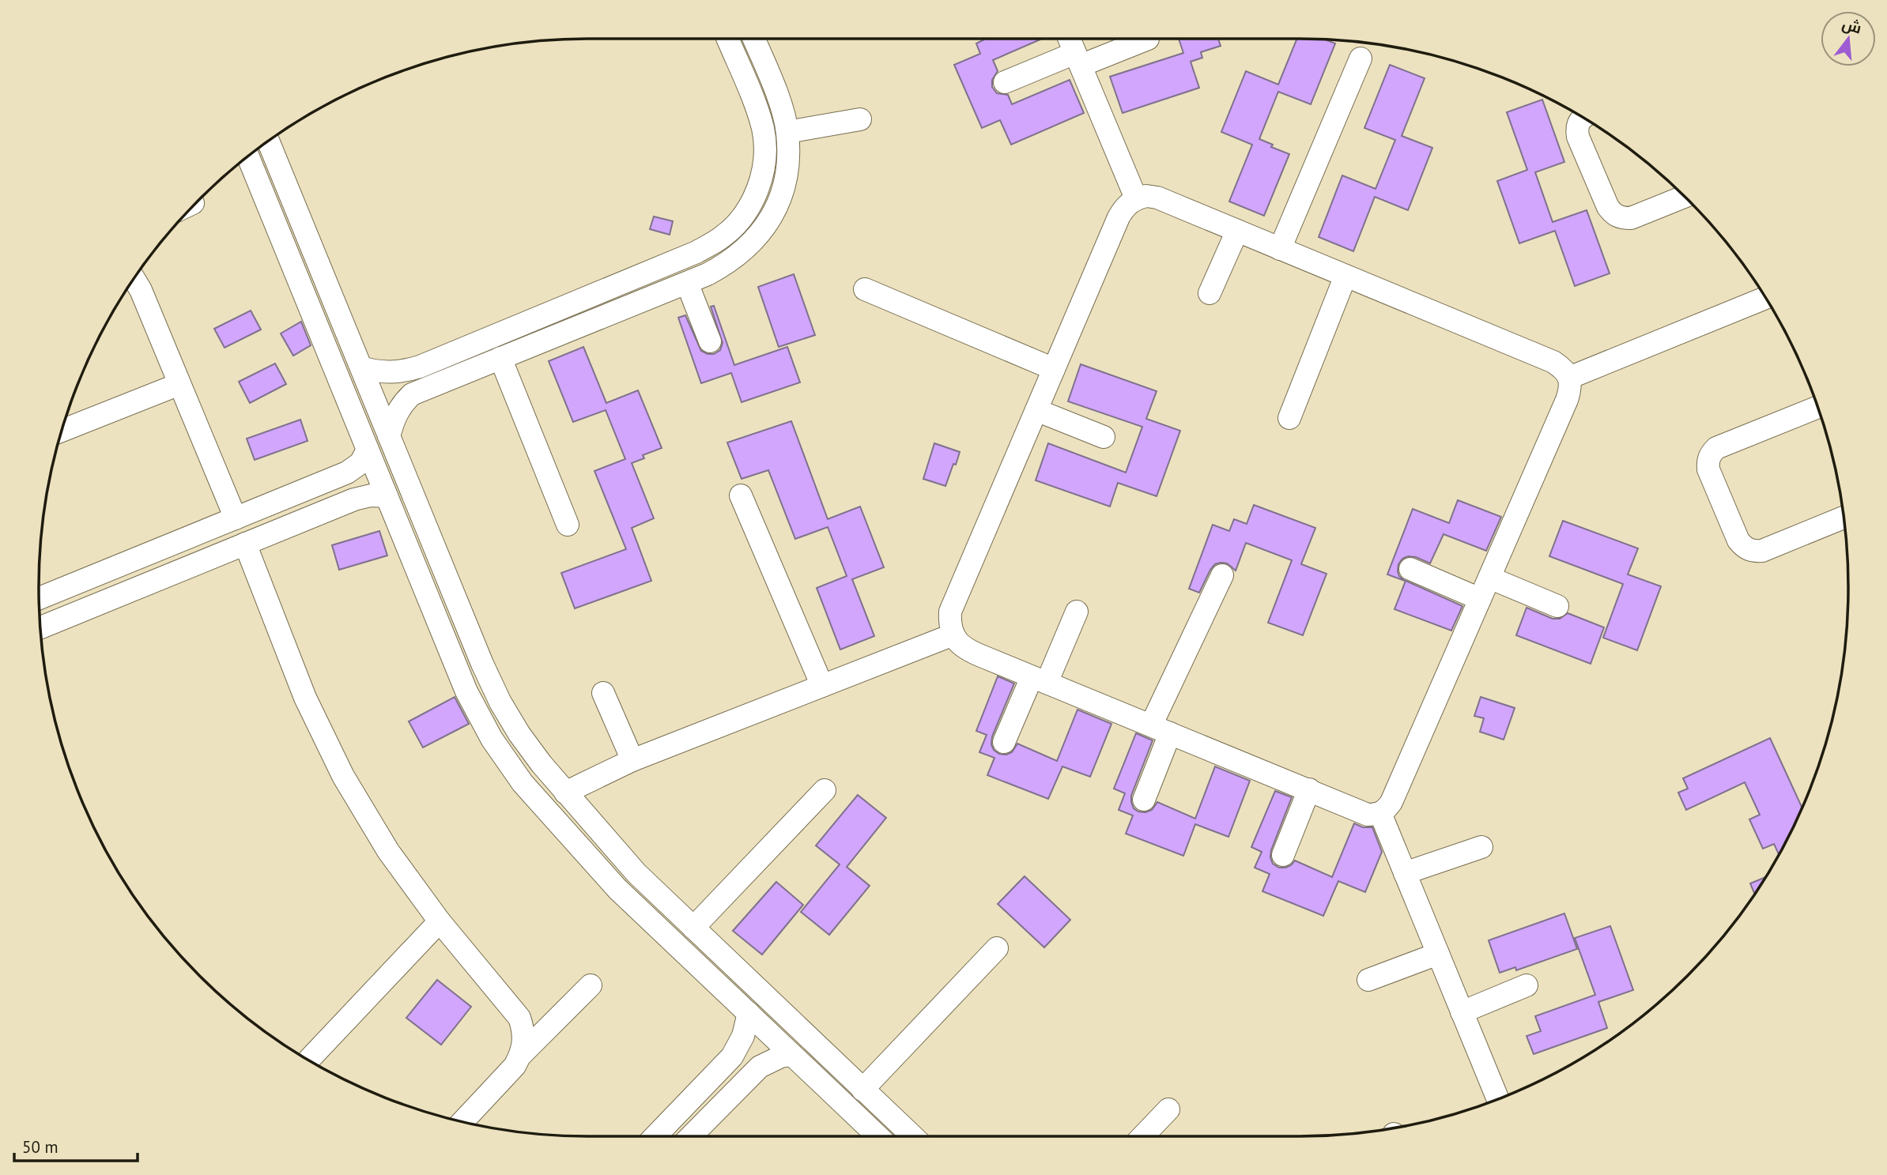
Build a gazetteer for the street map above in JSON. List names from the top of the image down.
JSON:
{
  "scale_bar": "50 m",
  "north": "top"
}
